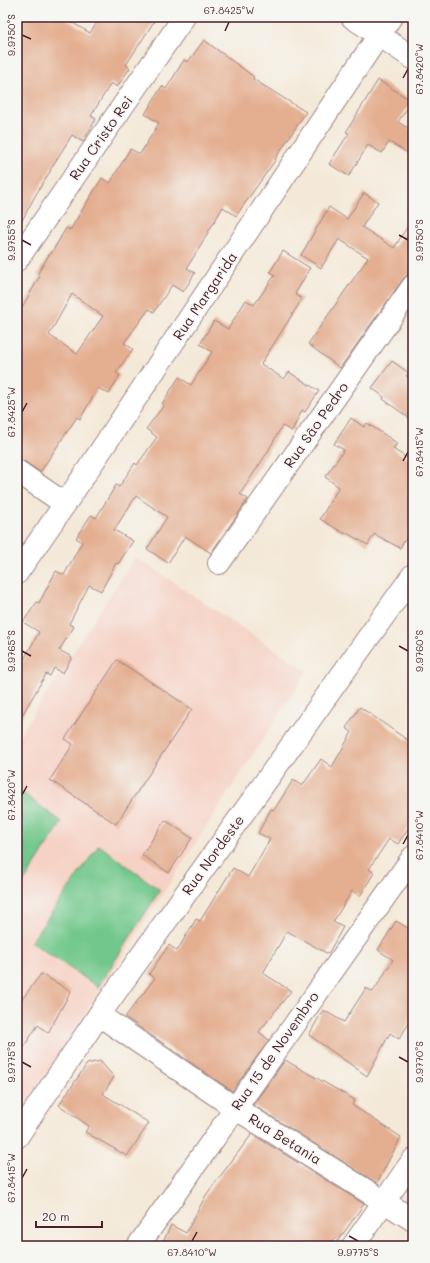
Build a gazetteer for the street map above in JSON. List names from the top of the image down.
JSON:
{
  "streets": {
    "street": [
      "Rua Cristo Rei",
      "Rua Margarida",
      "Rua São Pedro",
      "Rua Nordeste",
      "Rua 15 de Novembro",
      "Rua Betania"
    ]
  },
  "crossings": [
    ["Rua Nordeste", "Rua Betania"],
    ["Rua 15 de Novembro", "Rua Betania"]
  ],
  "scale_bar": "20 m",
  "coordinates": [
    "67.8425°W",
    "9.9750°S",
    "67.8420°W",
    "9.9755°S",
    "67.8415°W",
    "9.9760°S",
    "9.9765°S",
    "67.8410°W",
    "9.9770°S",
    "9.9775°S"
  ]
}
